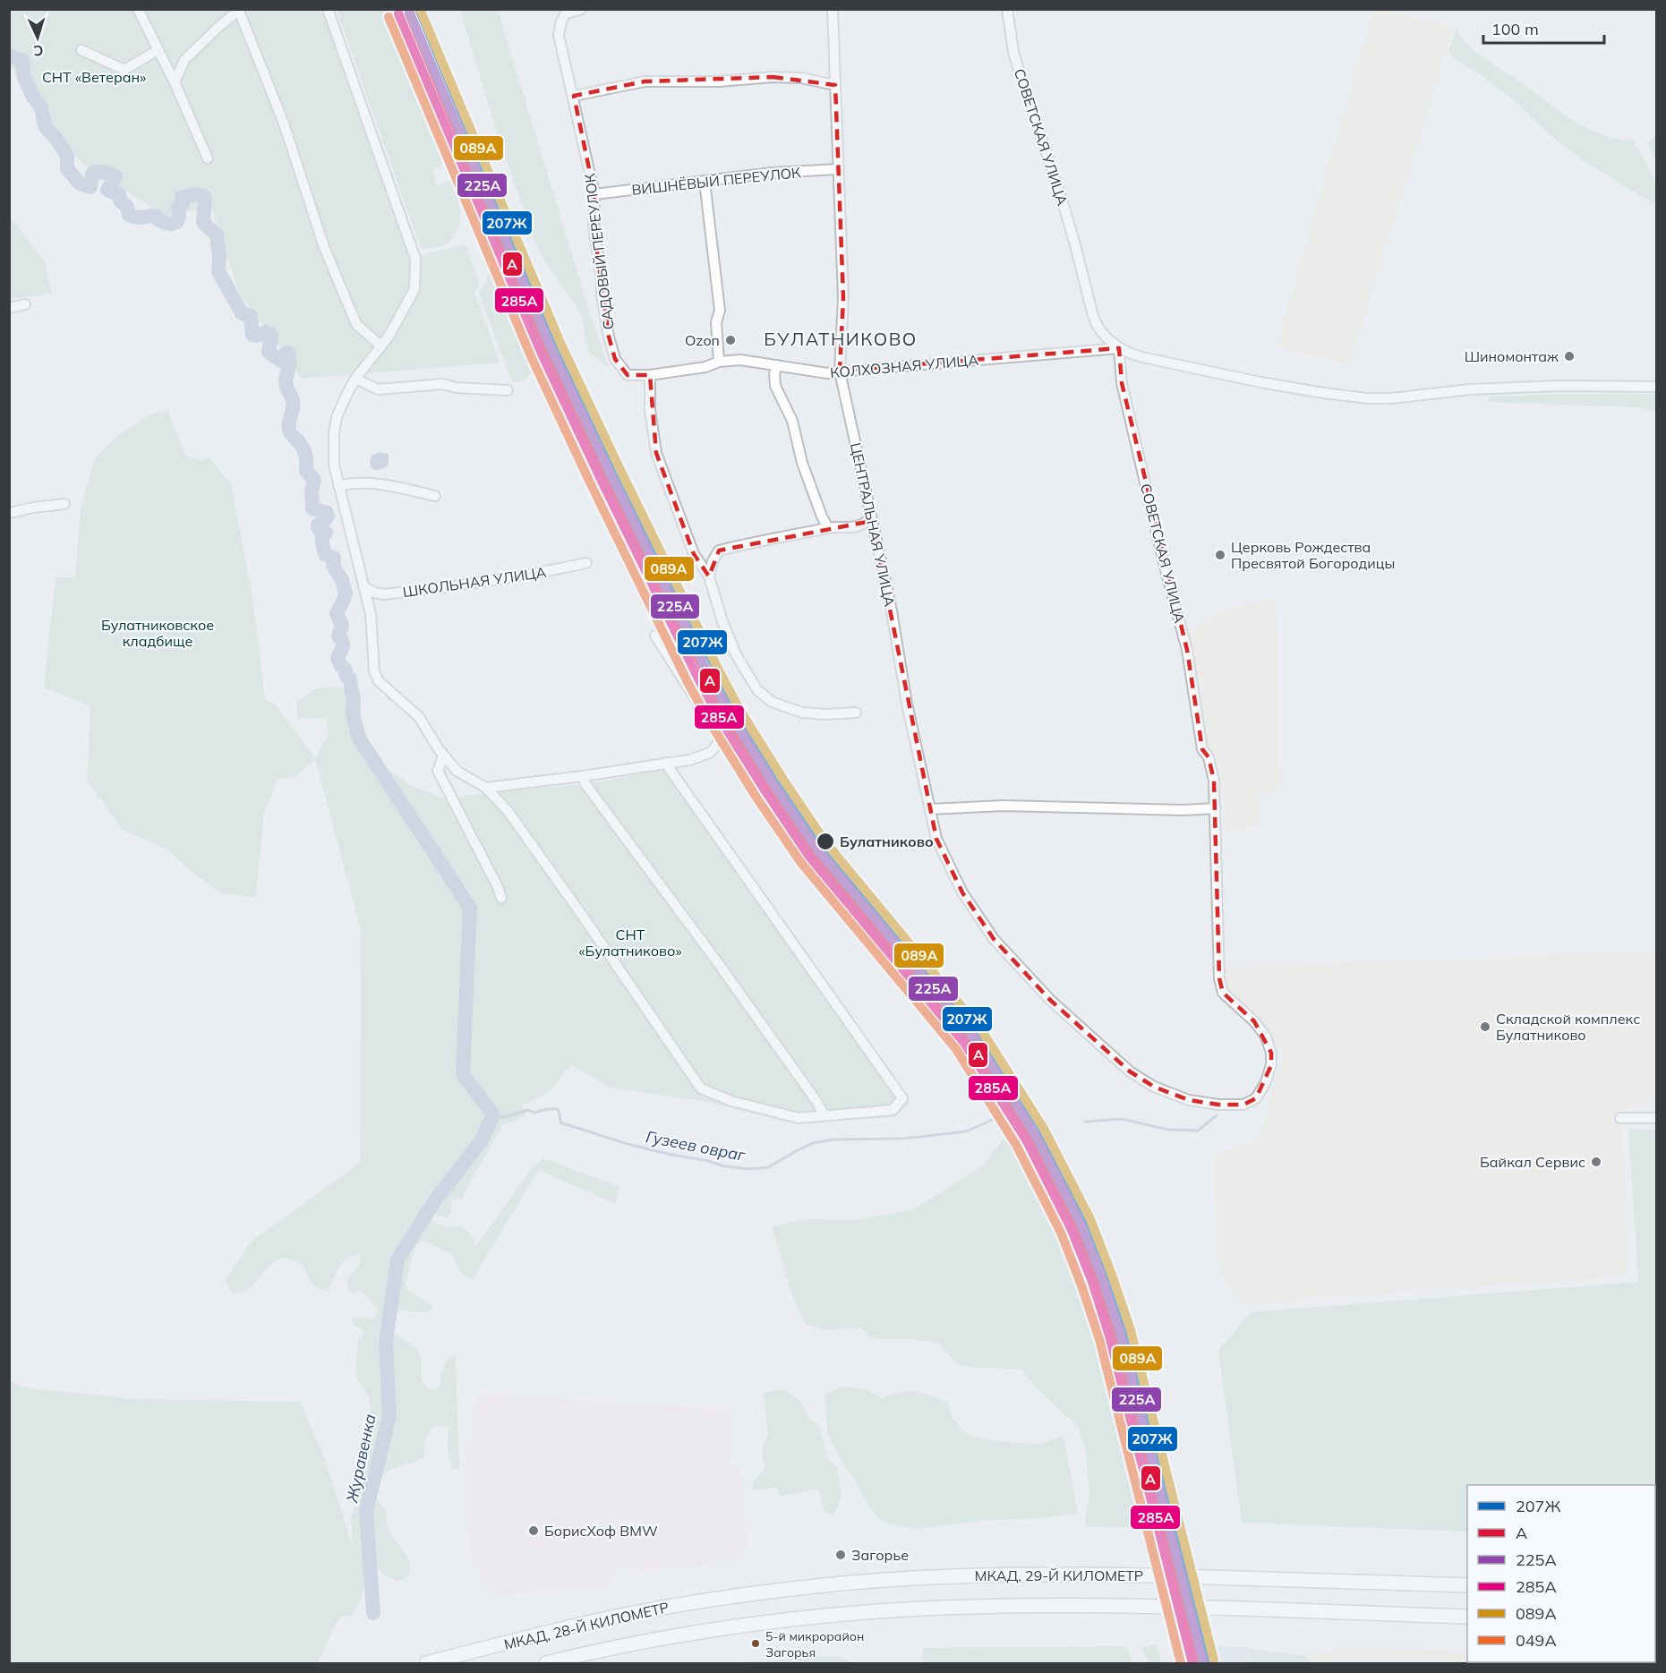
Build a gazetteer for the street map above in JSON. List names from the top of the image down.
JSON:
{
  "streets": {
    "highway": ["МКАД, 29-Й КИЛОМЕТР", "МКАД, 28-Й КИЛОМЕТР"],
    "street": [
      "СОВЕТСКАЯ УЛИЦА",
      "ВИШНЁВЫЙ ПЕРЕУЛОК",
      "САДОВЫЙ ПЕРЕУЛОК",
      "КОЛХОЗНАЯ УЛИЦА",
      "ЦЕНТРАЛЬНАЯ УЛИЦА",
      "ШКОЛЬНАЯ УЛИЦА"
    ]
  },
  "crossings": [
    ["СОВЕТСКАЯ УЛИЦА", "КОЛХОЗНАЯ УЛИЦА"],
    ["СОВЕТСКАЯ УЛИЦА", "ЦЕНТРАЛЬНАЯ УЛИЦА"],
    ["ВИШНЁВЫЙ ПЕРЕУЛОК", "САДОВЫЙ ПЕРЕУЛОК"],
    ["ВИШНЁВЫЙ ПЕРЕУЛОК", "ЦЕНТРАЛЬНАЯ УЛИЦА"],
    ["САДОВЫЙ ПЕРЕУЛОК", "КОЛХОЗНАЯ УЛИЦА"],
    ["КОЛХОЗНАЯ УЛИЦА", "ЦЕНТРАЛЬНАЯ УЛИЦА"],
    ["МКАД, 29-Й КИЛОМЕТР", "МКАД, 28-Й КИЛОМЕТР"]
  ],
  "districts": ["БУЛАТНИКОВО"],
  "water": ["Гузеев овраг", "Журавенка"],
  "parks": ["СНТ «Ветеран»", "Булатниковское кладбище", "СНТ «Булатниково»"],
  "places": [
    "Ozon",
    "Шиномонтаж",
    "Церковь Рождества Пресвятой Богородицы",
    "Булатниково",
    "Складской комплекс Булатниково",
    "Байкал Сервис",
    "БорисХоф BMW",
    "Загорье",
    "5-й микрорайон Загорья"
  ],
  "lines": [
    "transit line 207Ж",
    "transit line 225А",
    "transit line 089А",
    "transit line A",
    "transit line 285А",
    "transit line 049А"
  ],
  "legend": [
    "207Ж",
    "A",
    "225А",
    "285А",
    "089А",
    "049А"
  ],
  "scale_bar": "100 m",
  "north": "bottom"
}
